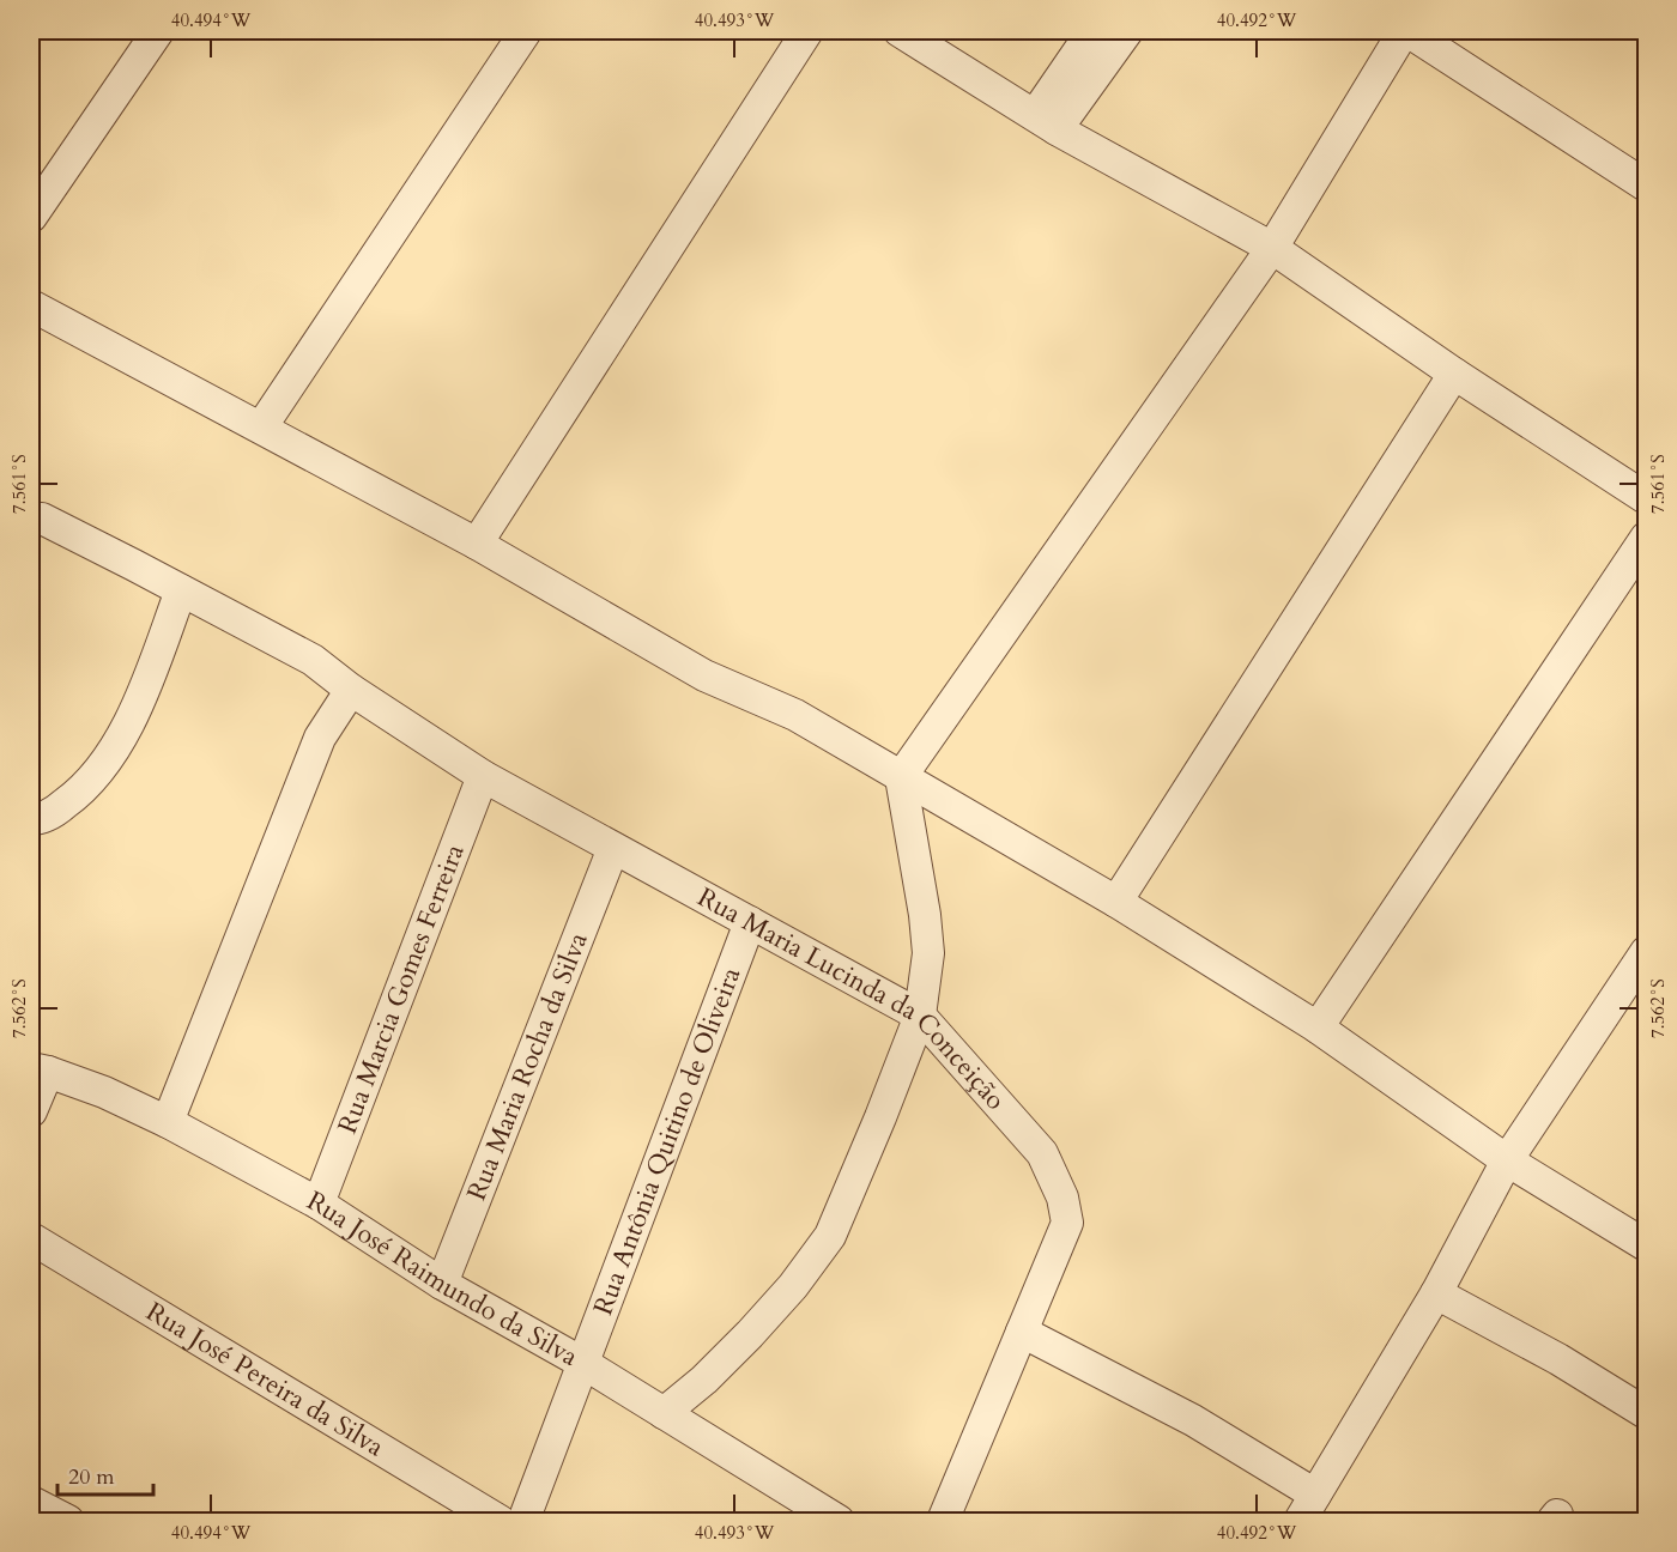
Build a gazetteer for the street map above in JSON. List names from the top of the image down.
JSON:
{
  "streets": {
    "street": [
      "Rua Marcia Gomes Ferreira",
      "Rua Maria Lucinda da Conceição",
      "Rua Maria Rocha da Silva",
      "Rua Antônia Quitino de Oliveira",
      "Rua José Raimundo da Silva",
      "Rua José Pereira da Silva"
    ]
  },
  "crossings": [
    ["Rua Marcia Gomes Ferreira", "Rua Maria Lucinda da Conceição"],
    ["Rua Marcia Gomes Ferreira", "Rua José Raimundo da Silva"],
    ["Rua Maria Lucinda da Conceição", "Rua Maria Rocha da Silva"],
    ["Rua Maria Lucinda da Conceição", "Rua Antônia Quitino de Oliveira"],
    ["Rua Maria Rocha da Silva", "Rua José Raimundo da Silva"],
    ["Rua Antônia Quitino de Oliveira", "Rua José Raimundo da Silva"]
  ],
  "scale_bar": "20 m",
  "coordinates": [
    "40.494°W",
    "40.493°W",
    "40.492°W",
    "7.561°S",
    "7.562°S"
  ]
}
